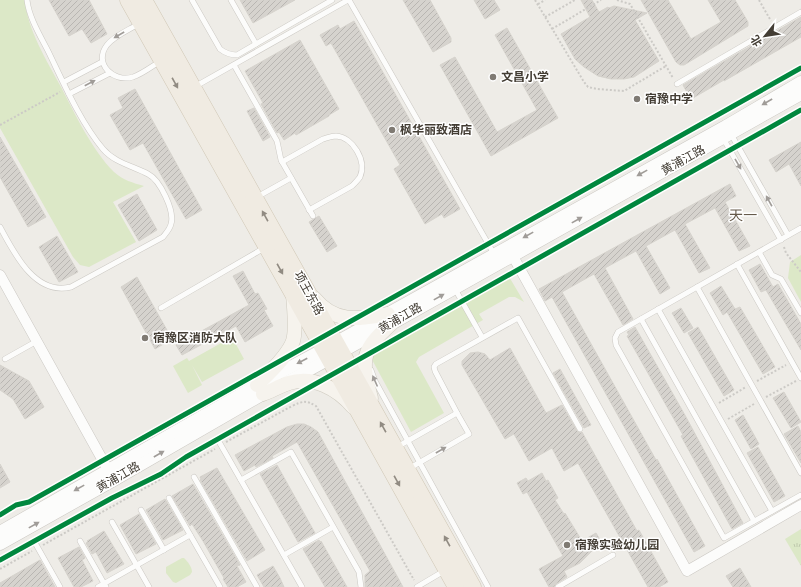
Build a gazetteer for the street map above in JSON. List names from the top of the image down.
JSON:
{
  "streets": {
    "main road": ["项王东路"],
    "street": ["黄浦江路"]
  },
  "crossings": [
    ["黄浦江路", "项王东路"]
  ],
  "districts": ["天一"],
  "places": [
    "文昌小学",
    "宿豫中学",
    "枫华丽致酒店",
    "宿豫区消防大队",
    "宿豫实验幼儿园"
  ],
  "north": "bottom left"
}
